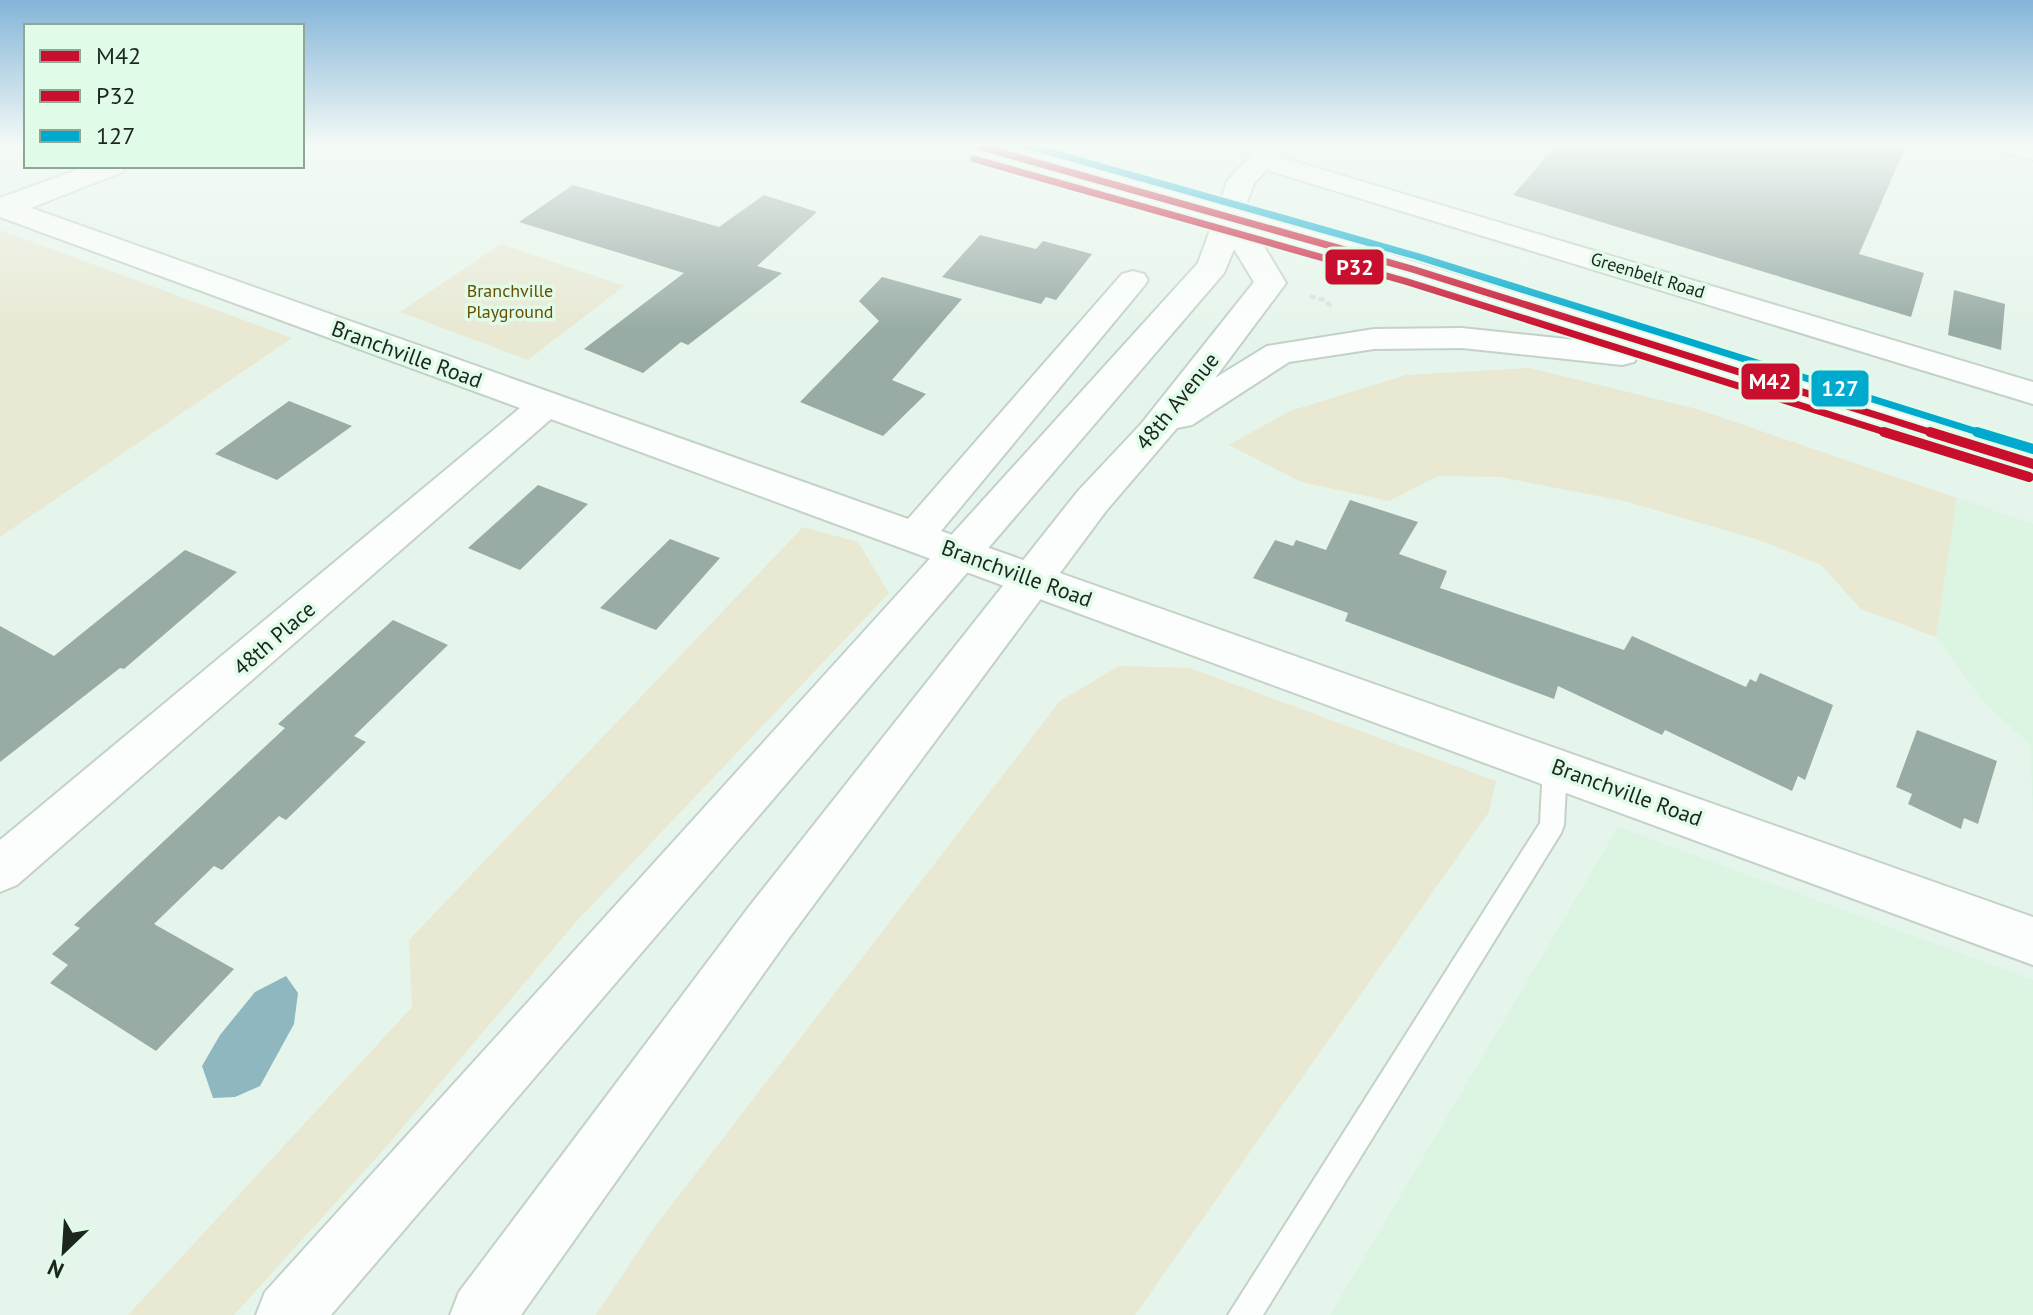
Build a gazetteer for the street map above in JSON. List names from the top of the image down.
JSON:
{
  "streets": {
    "main road": ["48th Avenue"],
    "street": ["Greenbelt Road", "Branchville Road", "48th Place"]
  },
  "crossings": [
    ["Branchville Road", "48th Avenue"],
    ["Branchville Road", "48th Place"]
  ],
  "parks": ["Branchville Playground"],
  "lines": ["transit line M42", "transit line P32", "transit line 127"],
  "legend": ["M42", "P32", "127"],
  "north": "bottom left"
}
